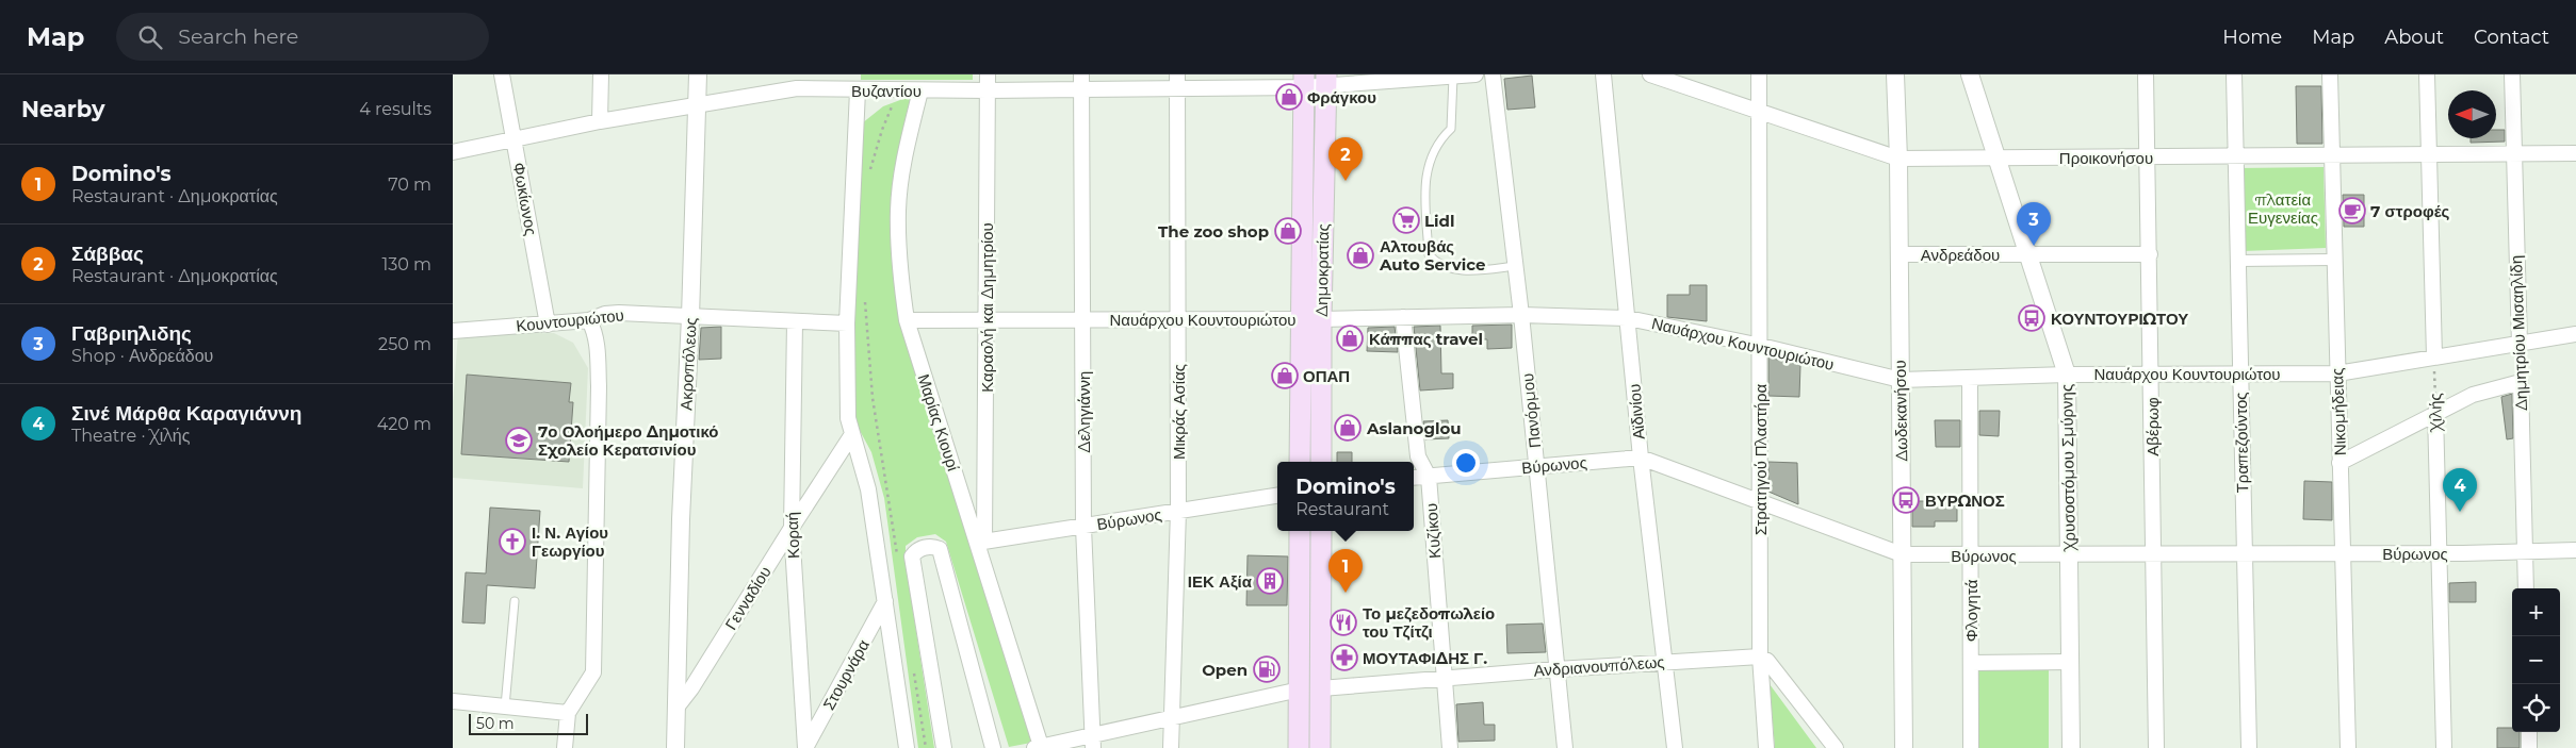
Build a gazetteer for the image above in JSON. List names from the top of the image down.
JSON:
{
  "streets": {
    "main road": ["Δημοκρατίας"],
    "street": [
      "Βυζαντίου",
      "Προικονήσου",
      "Φωκίωνος",
      "Ανδρεάδου",
      "Καραολή και Δημητρίου",
      "Ναυάρχου Κουντουριώτου",
      "Κουντουριώτου",
      "Δημητρίου Μισαηλίδη",
      "Ακροπόλεως",
      "Πανόρμου",
      "Δωδεκανήσου",
      "Δεληγιάννη",
      "Μικράς Ασίας",
      "Αϊδινίου",
      "Νικομήδειας",
      "Χιλής",
      "Μαρίας Κιουρί",
      "Αβέρωφ",
      "Τραπεζούντος",
      "Στρατηγού Πλαστήρα",
      "Βύρωνος",
      "Χρυσοστόμου Σμύρνης",
      "Κυζίκου",
      "Κοραή",
      "Γενναδίου",
      "Φλογητά",
      "Ανδριανουπόλεως",
      "Στουρνάρα"
    ]
  },
  "crossings": [
    ["Βυζαντίου", "Φωκίωνος"],
    ["Βυζαντίου", "Δημοκρατίας"],
    ["Βυζαντίου", "Καραολή και Δημητρίου"],
    ["Βυζαντίου", "Ακροπόλεως"],
    ["Βυζαντίου", "Δεληγιάννη"],
    ["Βυζαντίου", "Μικράς Ασίας"],
    ["Βυζαντίου", "Μαρίας Κιουρί"],
    ["Προικονήσου", "Δημητρίου Μισαηλίδη"],
    ["Προικονήσου", "Δωδεκανήσου"],
    ["Προικονήσου", "Νικομήδειας"],
    ["Προικονήσου", "Αβέρωφ"],
    ["Προικονήσου", "Τραπεζούντος"],
    ["Προικονήσου", "Στρατηγού Πλαστήρα"],
    ["Προικονήσου", "Χρυσοστόμου Σμύρνης"],
    ["Φωκίωνος", "Κουντουριώτου"],
    ["Ανδρεάδου", "Δωδεκανήσου"],
    ["Ανδρεάδου", "Αβέρωφ"],
    ["Ανδρεάδου", "Χρυσοστόμου Σμύρνης"],
    ["Δημοκρατίας", "Ναυάρχου Κουντουριώτου"],
    ["Καραολή και Δημητρίου", "Ναυάρχου Κουντουριώτου"],
    ["Καραολή και Δημητρίου", "Μαρίας Κιουρί"],
    ["Καραολή και Δημητρίου", "Βύρωνος"],
    ["Ναυάρχου Κουντουριώτου", "Δημητρίου Μισαηλίδη"],
    ["Ναυάρχου Κουντουριώτου", "Πανόρμου"],
    ["Ναυάρχου Κουντουριώτου", "Δωδεκανήσου"],
    ["Ναυάρχου Κουντουριώτου", "Δεληγιάννη"],
    ["Ναυάρχου Κουντουριώτου", "Μικράς Ασίας"],
    ["Ναυάρχου Κουντουριώτου", "Αϊδινίου"],
    ["Ναυάρχου Κουντουριώτου", "Νικομήδειας"],
    ["Ναυάρχου Κουντουριώτου", "Χιλής"],
    ["Ναυάρχου Κουντουριώτου", "Μαρίας Κιουρί"],
    ["Ναυάρχου Κουντουριώτου", "Αβέρωφ"],
    ["Ναυάρχου Κουντουριώτου", "Τραπεζούντος"],
    ["Ναυάρχου Κουντουριώτου", "Στρατηγού Πλαστήρα"],
    ["Ναυάρχου Κουντουριώτου", "Χρυσοστόμου Σμύρνης"],
    ["Ναυάρχου Κουντουριώτου", "Κυζίκου"],
    ["Ναυάρχου Κουντουριώτου", "Φλογητά"],
    ["Κουντουριώτου", "Ακροπόλεως"],
    ["Κουντουριώτου", "Κοραή"],
    ["Δημητρίου Μισαηλίδη", "Χιλής"],
    ["Δημητρίου Μισαηλίδη", "Βύρωνος"],
    ["Ακροπόλεως", "Γενναδίου"],
    ["Πανόρμου", "Βύρωνος"],
    ["Πανόρμου", "Ανδριανουπόλεως"],
    ["Δωδεκανήσου", "Βύρωνος"],
    ["Δεληγιάννη", "Βύρωνος"],
    ["Μικράς Ασίας", "Βύρωνος"],
    ["Αϊδινίου", "Βύρωνος"],
    ["Αϊδινίου", "Ανδριανουπόλεως"],
    ["Νικομήδειας", "Βύρωνος"],
    ["Χιλής", "Βύρωνος"],
    ["Μαρίας Κιουρί", "Βύρωνος"],
    ["Αβέρωφ", "Βύρωνος"],
    ["Τραπεζούντος", "Βύρωνος"],
    ["Στρατηγού Πλαστήρα", "Βύρωνος"],
    ["Στρατηγού Πλαστήρα", "Ανδριανουπόλεως"],
    ["Βύρωνος", "Χρυσοστόμου Σμύρνης"],
    ["Βύρωνος", "Κυζίκου"],
    ["Βύρωνος", "Φλογητά"],
    ["Κυζίκου", "Ανδριανουπόλεως"],
    ["Κοραή", "Γενναδίου"],
    ["Κοραή", "Στουρνάρα"]
  ],
  "parks": ["πλατεία Ευγενείας"],
  "places": {
    "shop": [
      "Φράγκου",
      "The zoo shop",
      "Αλτουβάς Auto Service",
      "Κάππας travel",
      "ΟΠΑΠ",
      "Aslanoglou"
    ],
    "cafe": ["7 στροφές"],
    "supermarket": ["Lidl"],
    "bus stop": ["ΚΟΥΝΤΟΥΡΙΩΤΟΥ", "ΒΥΡΩΝΟΣ"],
    "school or university": ["7ο Ολοήμερο Δημοτικό Σχολείο Κερατσινίου"],
    "church": ["Ι. Ν. Αγίου Γεωργίου"],
    "building": ["ΙΕΚ Αξία"],
    "restaurant": ["Το μεζεδοπωλείο του Τζίτζι"],
    "pharmacy": ["ΜΟΥΤΑΦΙΔΗΣ Γ."],
    "fuel station": ["Open"]
  },
  "scale_bar": "50 m",
  "north": "left",
  "page": {
    "header": "Map",
    "search": "Search here",
    "nav": [
      "Home",
      "Map",
      "About",
      "Contact"
    ],
    "heading": ["Nearby", "4 results"],
    "pins": [
      "2",
      "3",
      "4",
      "1"
    ],
    "list": [
      {
        "mark": "1",
        "name": "Domino's",
        "note": "Restaurant · Δημοκρατίας",
        "value": "70 m"
      },
      {
        "mark": "2",
        "name": "Σάββας",
        "note": "Restaurant · Δημοκρατίας",
        "value": "130 m"
      },
      {
        "mark": "3",
        "name": "Γαβριηλιδης",
        "note": "Shop · Ανδρεάδου",
        "value": "250 m"
      },
      {
        "mark": "4",
        "name": "Σινέ Μάρθα Καραγιάννη",
        "note": "Theatre · Χιλής",
        "value": "420 m"
      }
    ],
    "popup": ["Domino's", "Restaurant"],
    "map_buttons": ["+", "−"],
    "scale": "50 m"
  }
}
